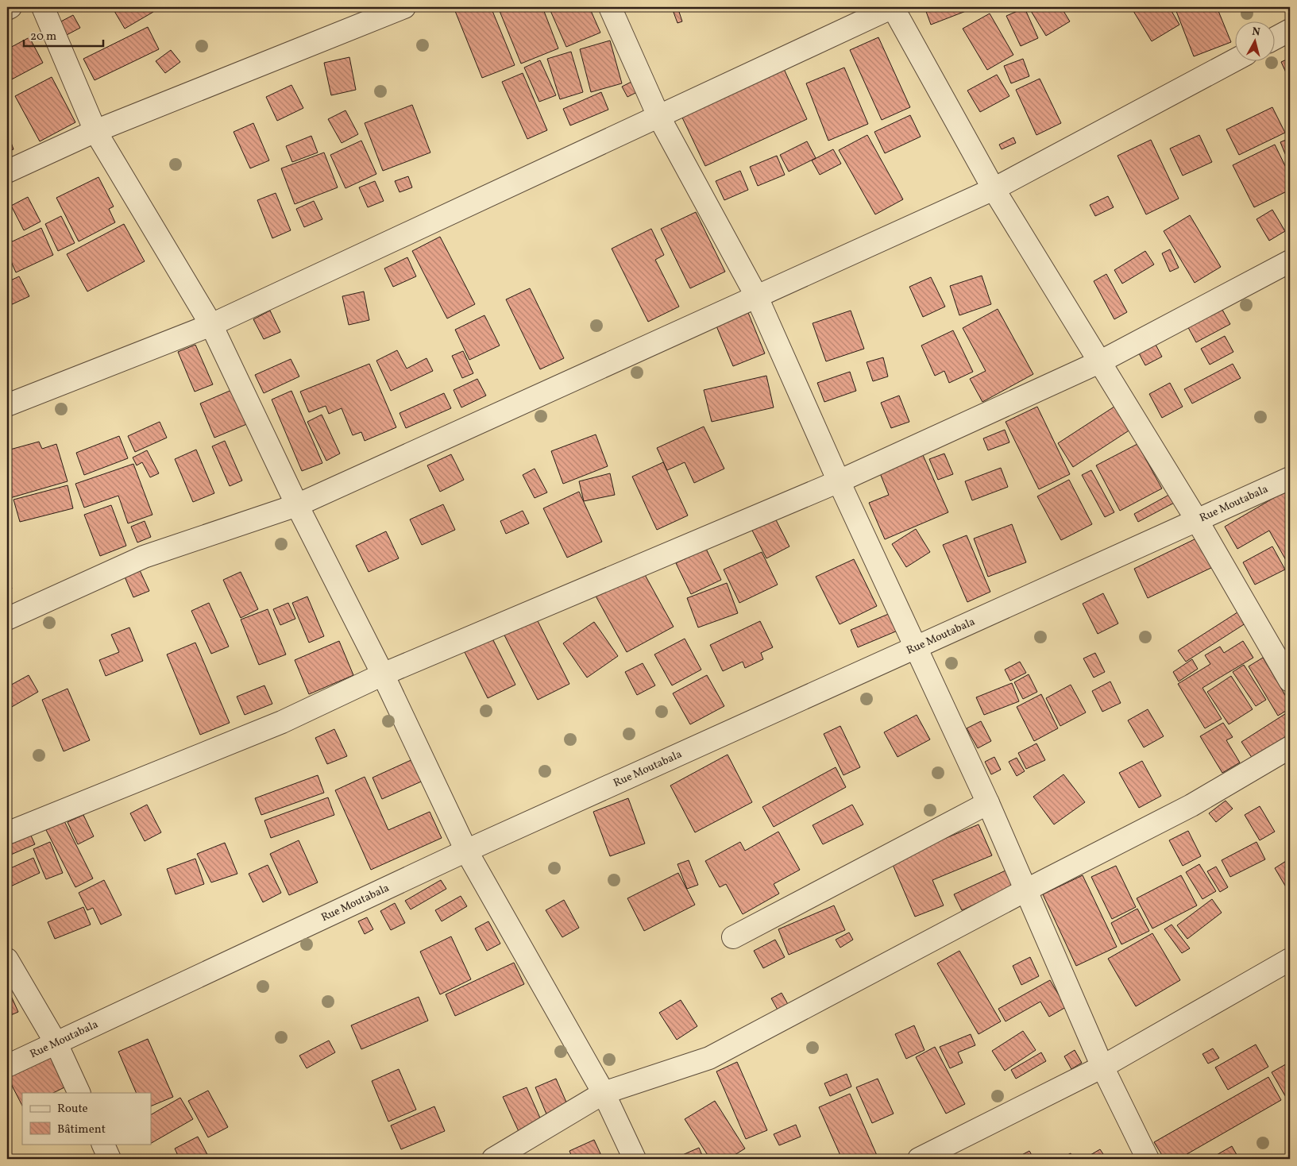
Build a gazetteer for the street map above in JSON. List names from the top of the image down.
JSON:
{
  "streets": {
    "street": ["Rue Moutabala"]
  },
  "legend": ["Route", "Bâtiment"],
  "scale_bar": "20 m",
  "north": "top"
}
